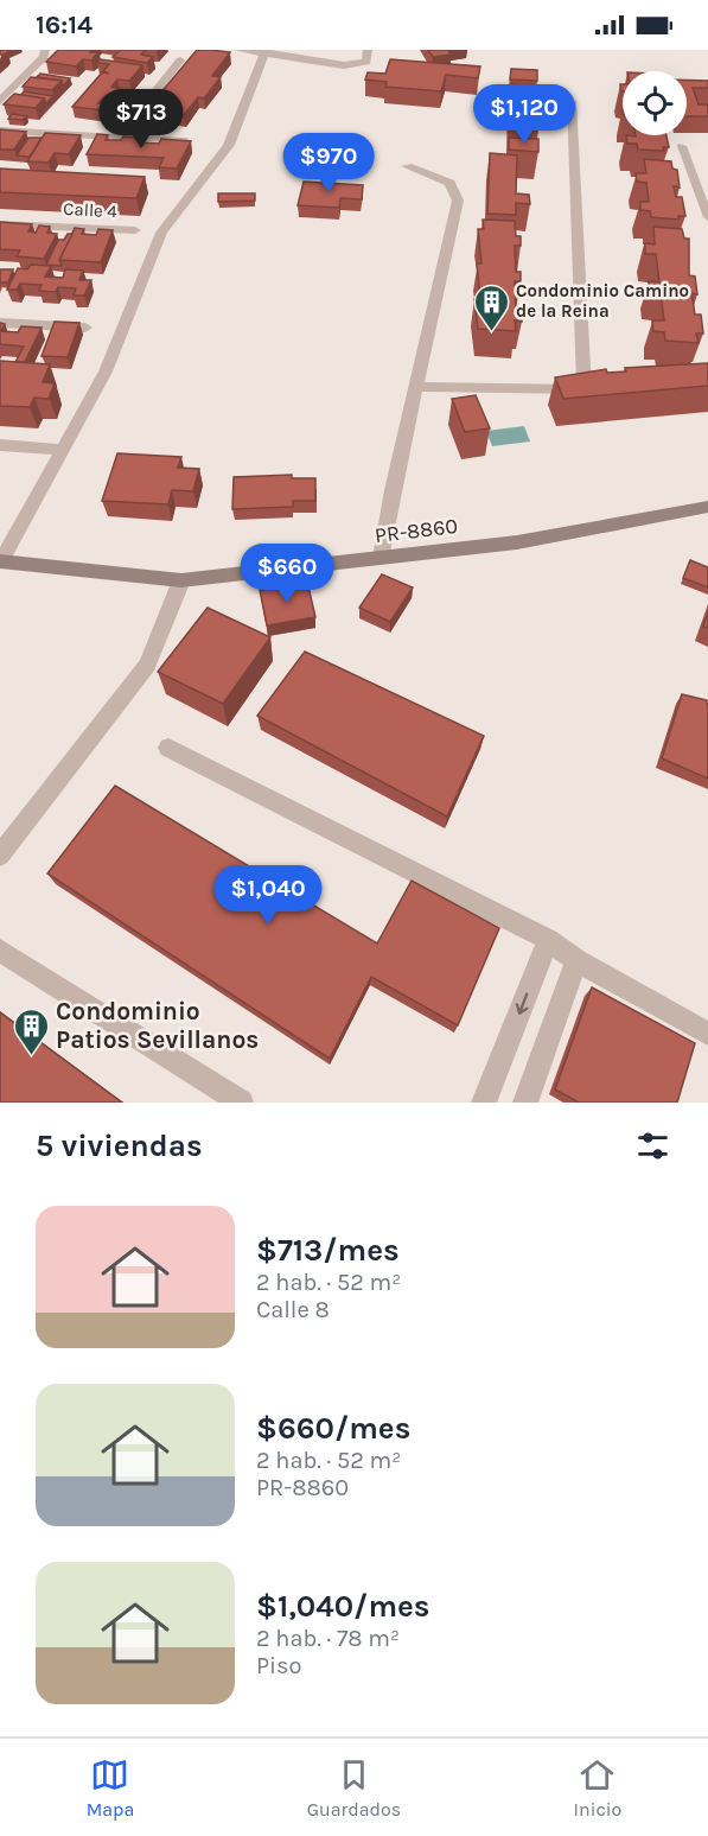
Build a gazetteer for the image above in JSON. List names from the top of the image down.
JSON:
{
  "streets": {
    "street": ["Calle 4", "PR-8860"]
  },
  "places": {
    "building": ["Condominio Camino de la Reina", "Condominio Patios Sevillanos"]
  },
  "page": {
    "status": "16:14",
    "price": [
      "$1,120",
      "$713",
      "$970",
      "$660",
      "$1,040"
    ],
    "heading": "5 viviendas",
    "list": [
      {
        "name": "$713/mes",
        "note": "2 hab. · 52 m² · Calle 8"
      },
      {
        "name": "$660/mes",
        "note": "2 hab. · 52 m² · PR-8860"
      },
      {
        "name": "$1,040/mes",
        "note": "2 hab. · 78 m² · Piso"
      }
    ],
    "tabs": ["Mapa", "Guardados", "Inicio"]
  }
}
